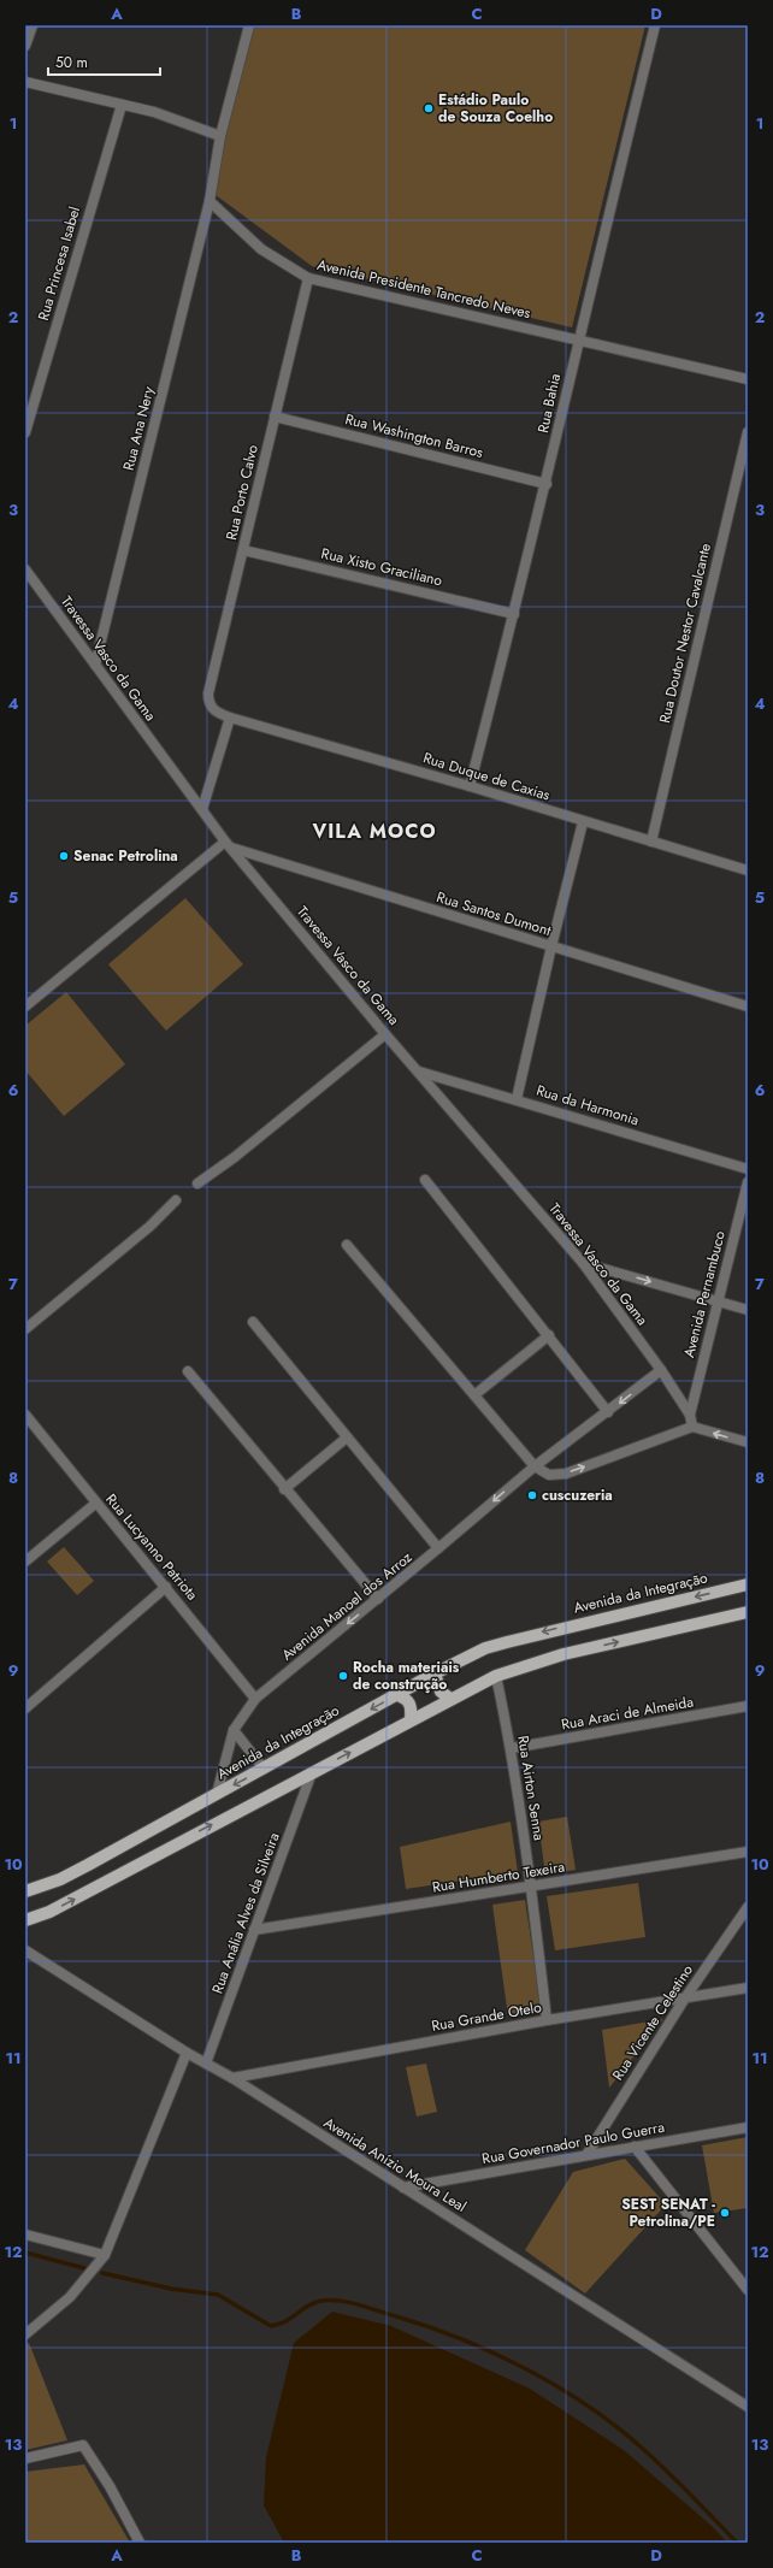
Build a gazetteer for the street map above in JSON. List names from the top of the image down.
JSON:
{
  "streets": {
    "main road": ["Avenida da Integração"],
    "street": [
      "Rua Princesa Isabel",
      "Avenida Presidente Tancredo Neves",
      "Rua Bahia",
      "Rua Ana Nery",
      "Rua Washington Barros",
      "Rua Porto Calvo",
      "Rua Xisto Graciliano",
      "Rua Doutor Nestor Cavalcante",
      "Travessa Vasco da Gama",
      "Rua Duque de Caxias",
      "Rua Santos Dumont",
      "Rua da Harmonia",
      "Avenida Pernambuco",
      "Rua Lucyanno Patriota",
      "Avenida Manoel dos Arroz",
      "Rua Araci de Almeida",
      "Rua Airton Senna",
      "Rua Humberto Texeira",
      "Rua Anália Alves da Silveira",
      "Rua Grande Otelo",
      "Rua Vicente Celestino",
      "Rua Governador Paulo Guerra",
      "Avenida Anízio Moura Leal"
    ]
  },
  "crossings": [
    ["Avenida Presidente Tancredo Neves", "Rua Bahia"],
    ["Avenida Presidente Tancredo Neves", "Rua Ana Nery"],
    ["Avenida Presidente Tancredo Neves", "Rua Porto Calvo"],
    ["Rua Bahia", "Rua Washington Barros"],
    ["Rua Bahia", "Rua Xisto Graciliano"],
    ["Rua Bahia", "Rua Duque de Caxias"],
    ["Rua Ana Nery", "Travessa Vasco da Gama"],
    ["Rua Washington Barros", "Rua Porto Calvo"],
    ["Rua Porto Calvo", "Rua Xisto Graciliano"],
    ["Rua Porto Calvo", "Rua Duque de Caxias"],
    ["Rua Doutor Nestor Cavalcante", "Rua Duque de Caxias"],
    ["Travessa Vasco da Gama", "Rua Santos Dumont"],
    ["Travessa Vasco da Gama", "Rua da Harmonia"],
    ["Travessa Vasco da Gama", "Avenida Pernambuco"],
    ["Travessa Vasco da Gama", "Avenida Manoel dos Arroz"],
    ["Rua Lucyanno Patriota", "Avenida Manoel dos Arroz"],
    ["Avenida da Integração", "Avenida Manoel dos Arroz"],
    ["Rua Araci de Almeida", "Rua Airton Senna"],
    ["Rua Airton Senna", "Rua Humberto Texeira"],
    ["Rua Airton Senna", "Rua Grande Otelo"],
    ["Rua Humberto Texeira", "Rua Anália Alves da Silveira"],
    ["Rua Anália Alves da Silveira", "Avenida Anízio Moura Leal"],
    ["Rua Grande Otelo", "Rua Vicente Celestino"],
    ["Rua Grande Otelo", "Avenida Anízio Moura Leal"],
    ["Rua Vicente Celestino", "Rua Governador Paulo Guerra"],
    ["Rua Governador Paulo Guerra", "Avenida Anízio Moura Leal"]
  ],
  "one_way": ["Avenida Manoel dos Arroz"],
  "districts": ["VILA MOCO"],
  "places": [
    "Estádio Paulo de Souza Coelho",
    "Senac Petrolina",
    "cuscuzeria",
    "Rocha materiais de construção",
    "SEST SENAT - Petrolina/PE"
  ],
  "scale_bar": "50 m",
  "grid": {
    "columns": [
      "A",
      "B",
      "C",
      "D"
    ],
    "rows": [
      "1",
      "2",
      "3",
      "4",
      "5",
      "6",
      "7",
      "8",
      "9",
      "10",
      "11",
      "12",
      "13"
    ]
  }
}
